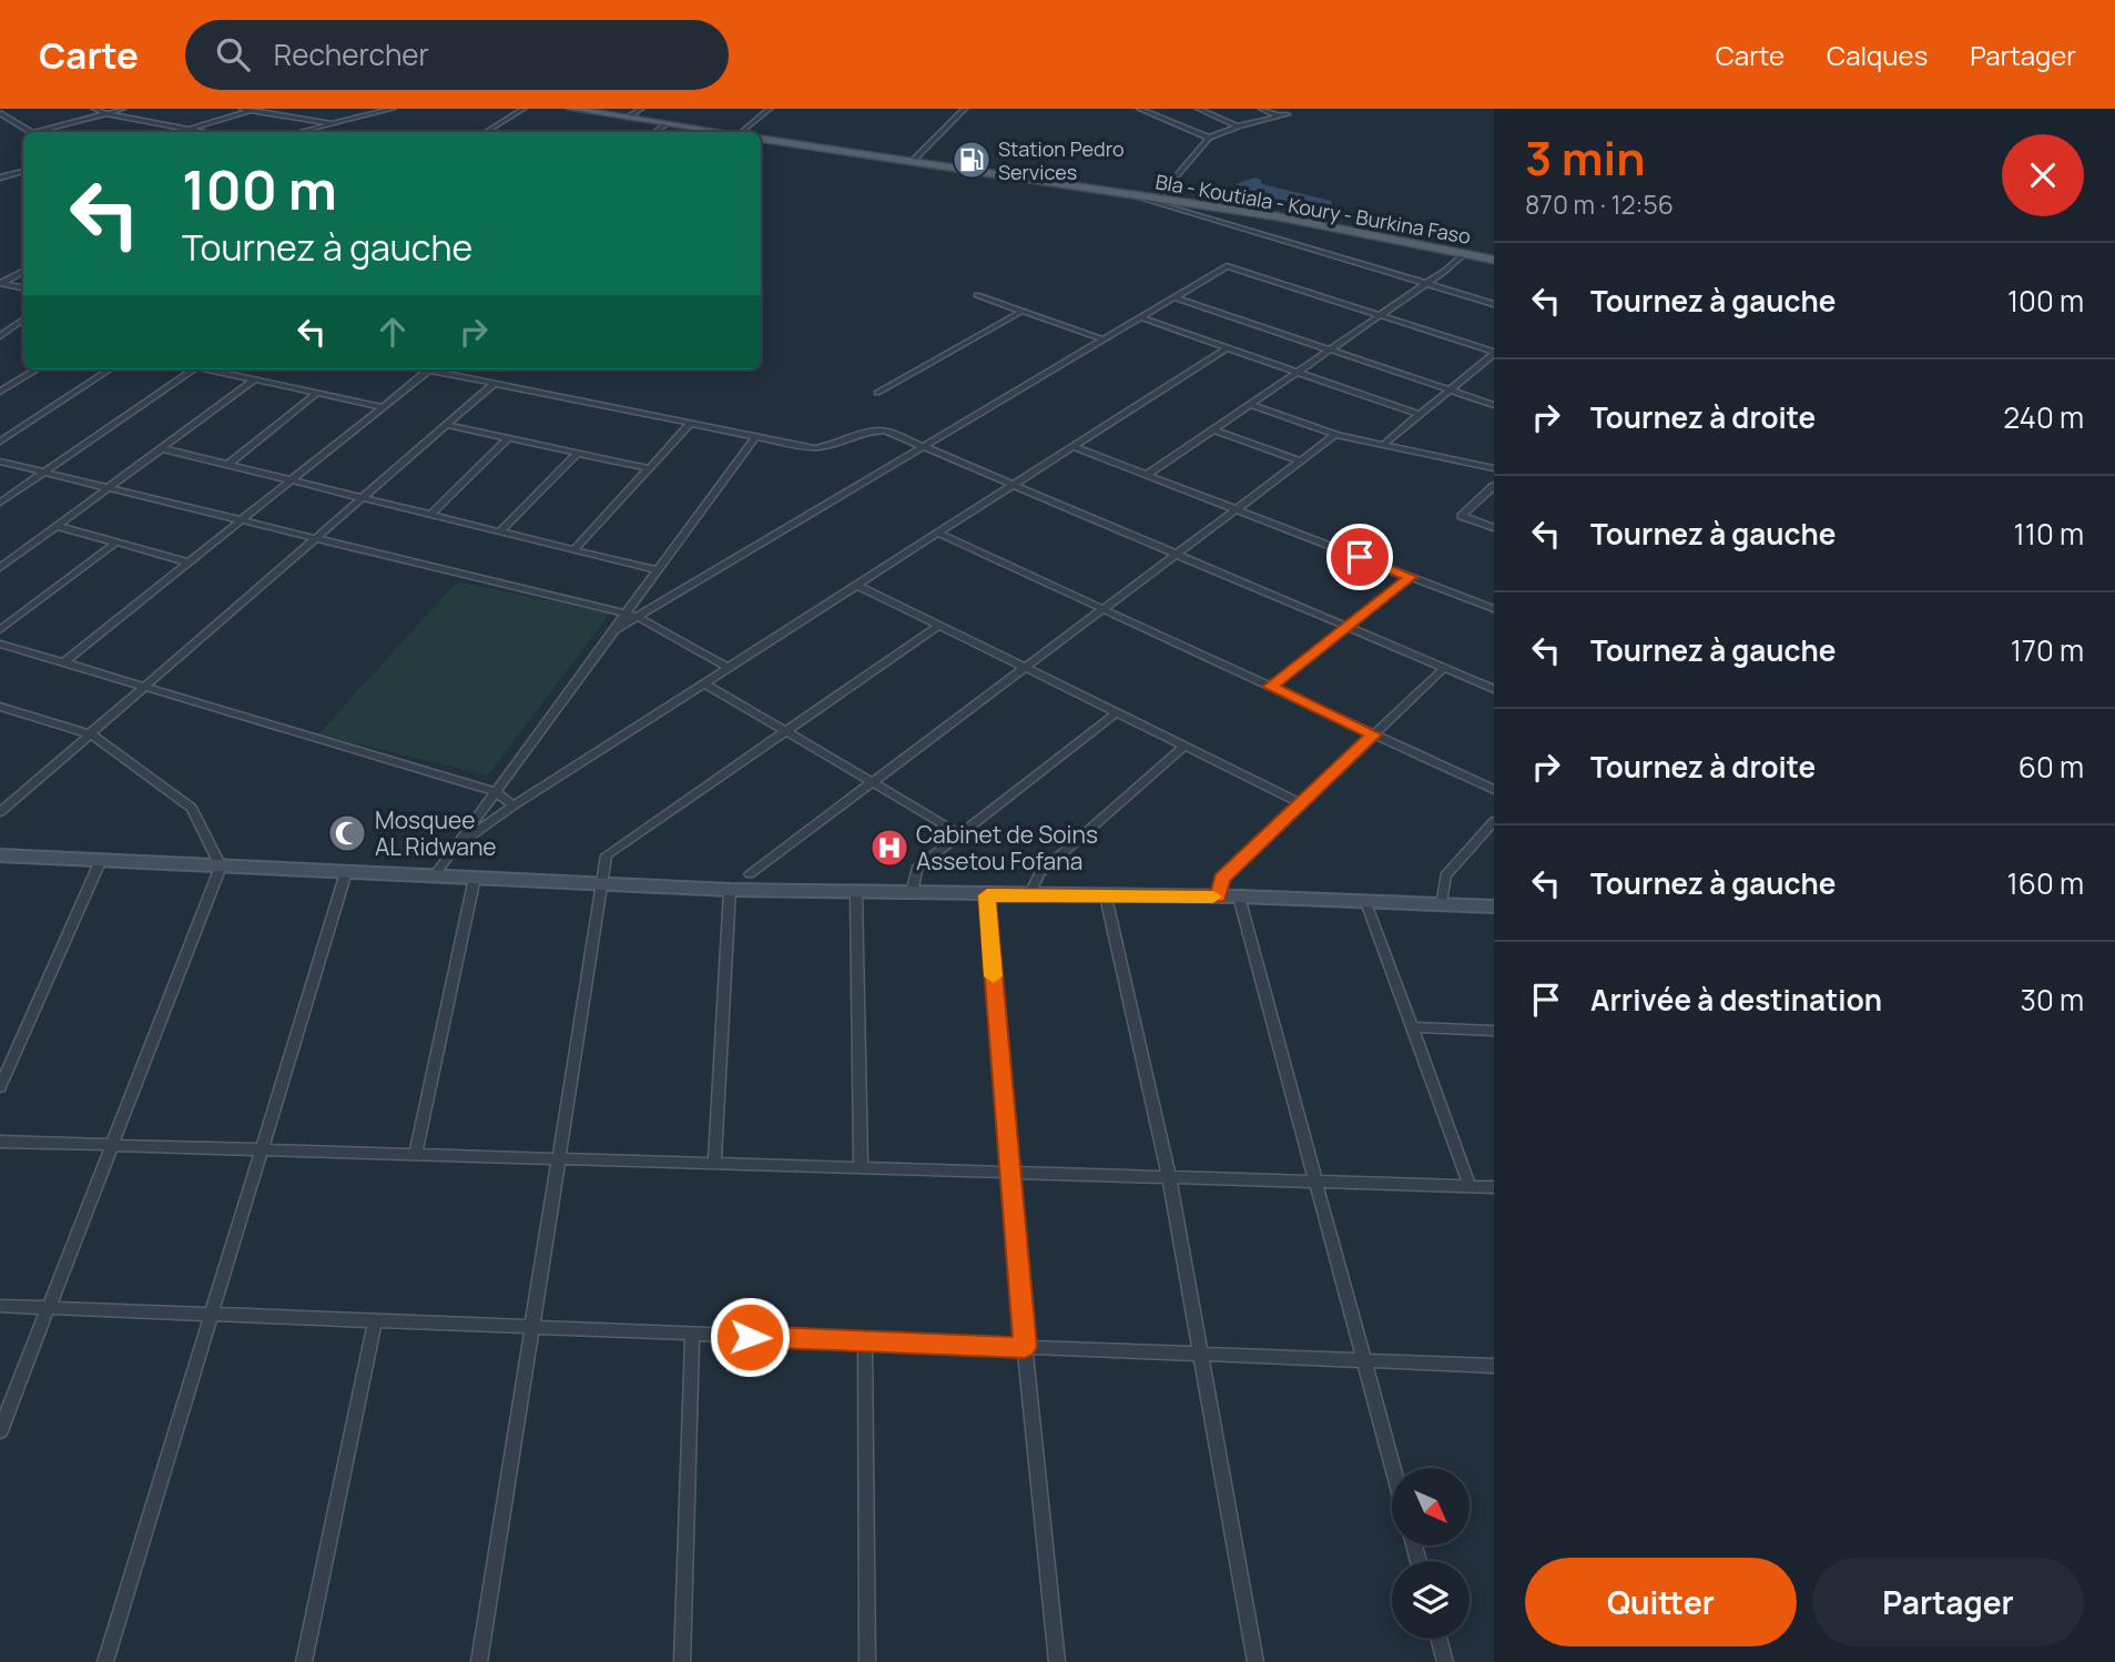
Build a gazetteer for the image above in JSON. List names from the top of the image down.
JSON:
{
  "streets": {
    "main road": ["Bla - Koutiala - Koury - Burkina Faso"]
  },
  "places": {
    "fuel station": ["Station Pedro Services"],
    "mosque": ["Mosquee AL Ridwane"],
    "hospital": ["Cabinet de Soins Assetou Fofana"]
  },
  "north": "bottom right",
  "page": {
    "header": "Carte",
    "search": "Rechercher",
    "nav": ["Carte", "Calques", "Partager"],
    "heading": ["3 min", "870 m · 12:56"],
    "turn": ["100 m", "Tournez à gauche"],
    "list": [
      {
        "name": "Tournez à gauche",
        "value": "100 m"
      },
      {
        "name": "Tournez à droite",
        "value": "240 m"
      },
      {
        "name": "Tournez à gauche",
        "value": "110 m"
      },
      {
        "name": "Tournez à gauche",
        "value": "170 m"
      },
      {
        "name": "Tournez à droite",
        "value": "60 m"
      },
      {
        "name": "Tournez à gauche",
        "value": "160 m"
      },
      {
        "name": "Arrivée à destination",
        "value": "30 m"
      }
    ],
    "buttons": ["Quitter", "Partager"]
  }
}
